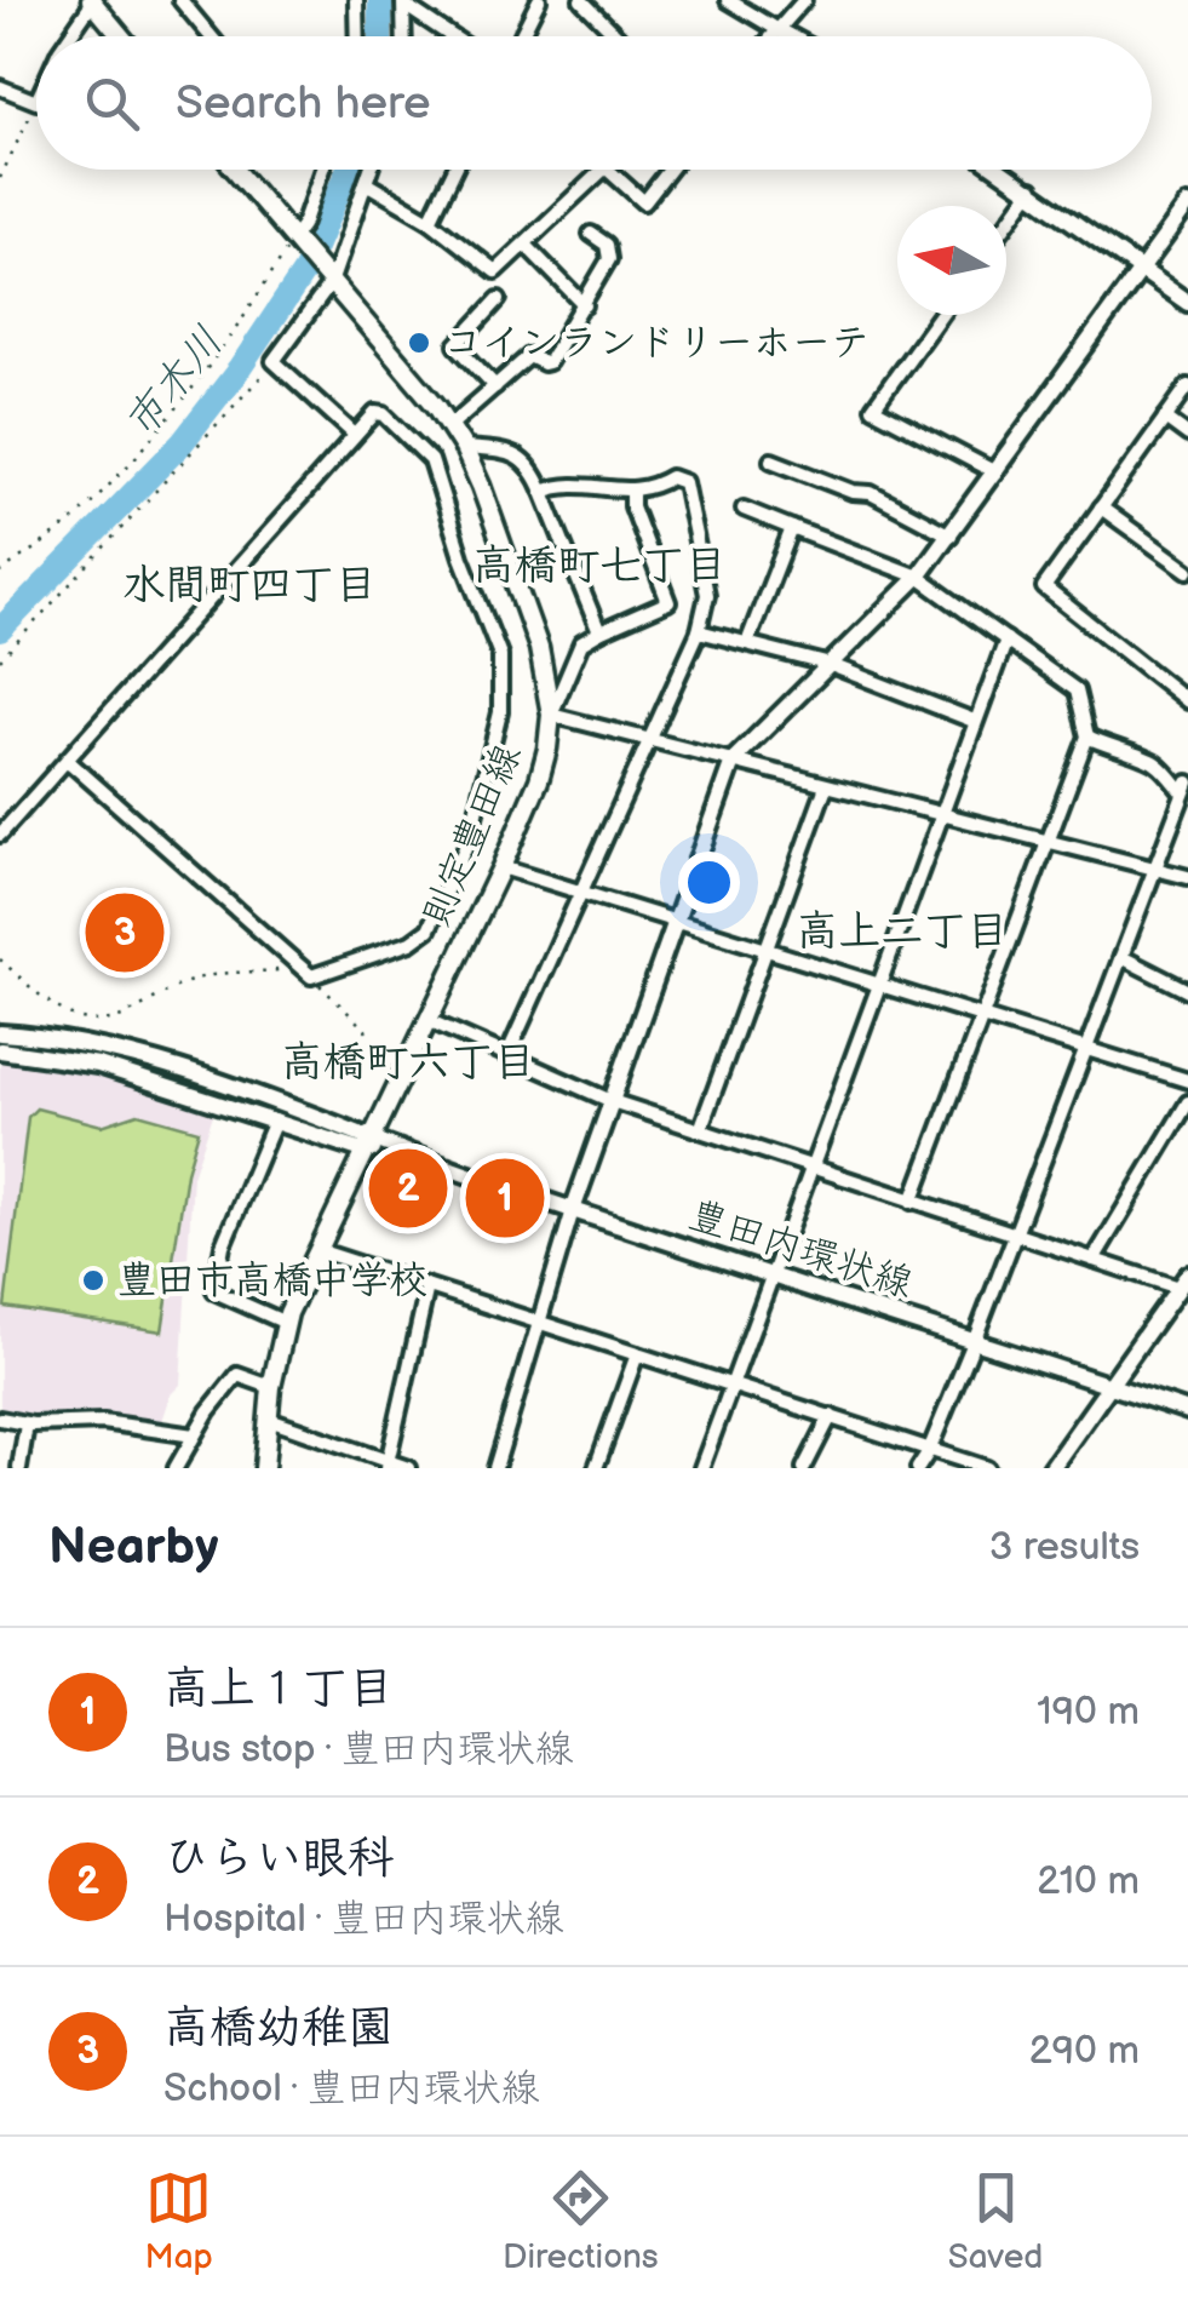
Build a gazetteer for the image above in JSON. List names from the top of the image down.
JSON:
{
  "streets": {
    "main road": ["則定豊田線"],
    "street": ["豊田内環状線"]
  },
  "crossings": [
    ["則定豊田線", "豊田内環状線"]
  ],
  "districts": [
    "高橋町七丁目",
    "水間町四丁目",
    "高上二丁目",
    "高橋町六丁目"
  ],
  "water": ["市木川"],
  "places": ["コインランドリーホーテ", "豊田市高橋中学校"],
  "north": "left",
  "page": {
    "search": "Search here",
    "pins": ["3", "2", "1"],
    "heading": ["Nearby", "3 results"],
    "list": [
      {
        "mark": "1",
        "name": "高上１丁目",
        "note": "Bus stop · 豊田内環状線",
        "value": "190 m"
      },
      {
        "mark": "2",
        "name": "ひらい眼科",
        "note": "Hospital · 豊田内環状線",
        "value": "210 m"
      },
      {
        "mark": "3",
        "name": "高橋幼稚園",
        "note": "School · 豊田内環状線",
        "value": "290 m"
      }
    ],
    "nav": ["Map", "Directions", "Saved"]
  }
}
